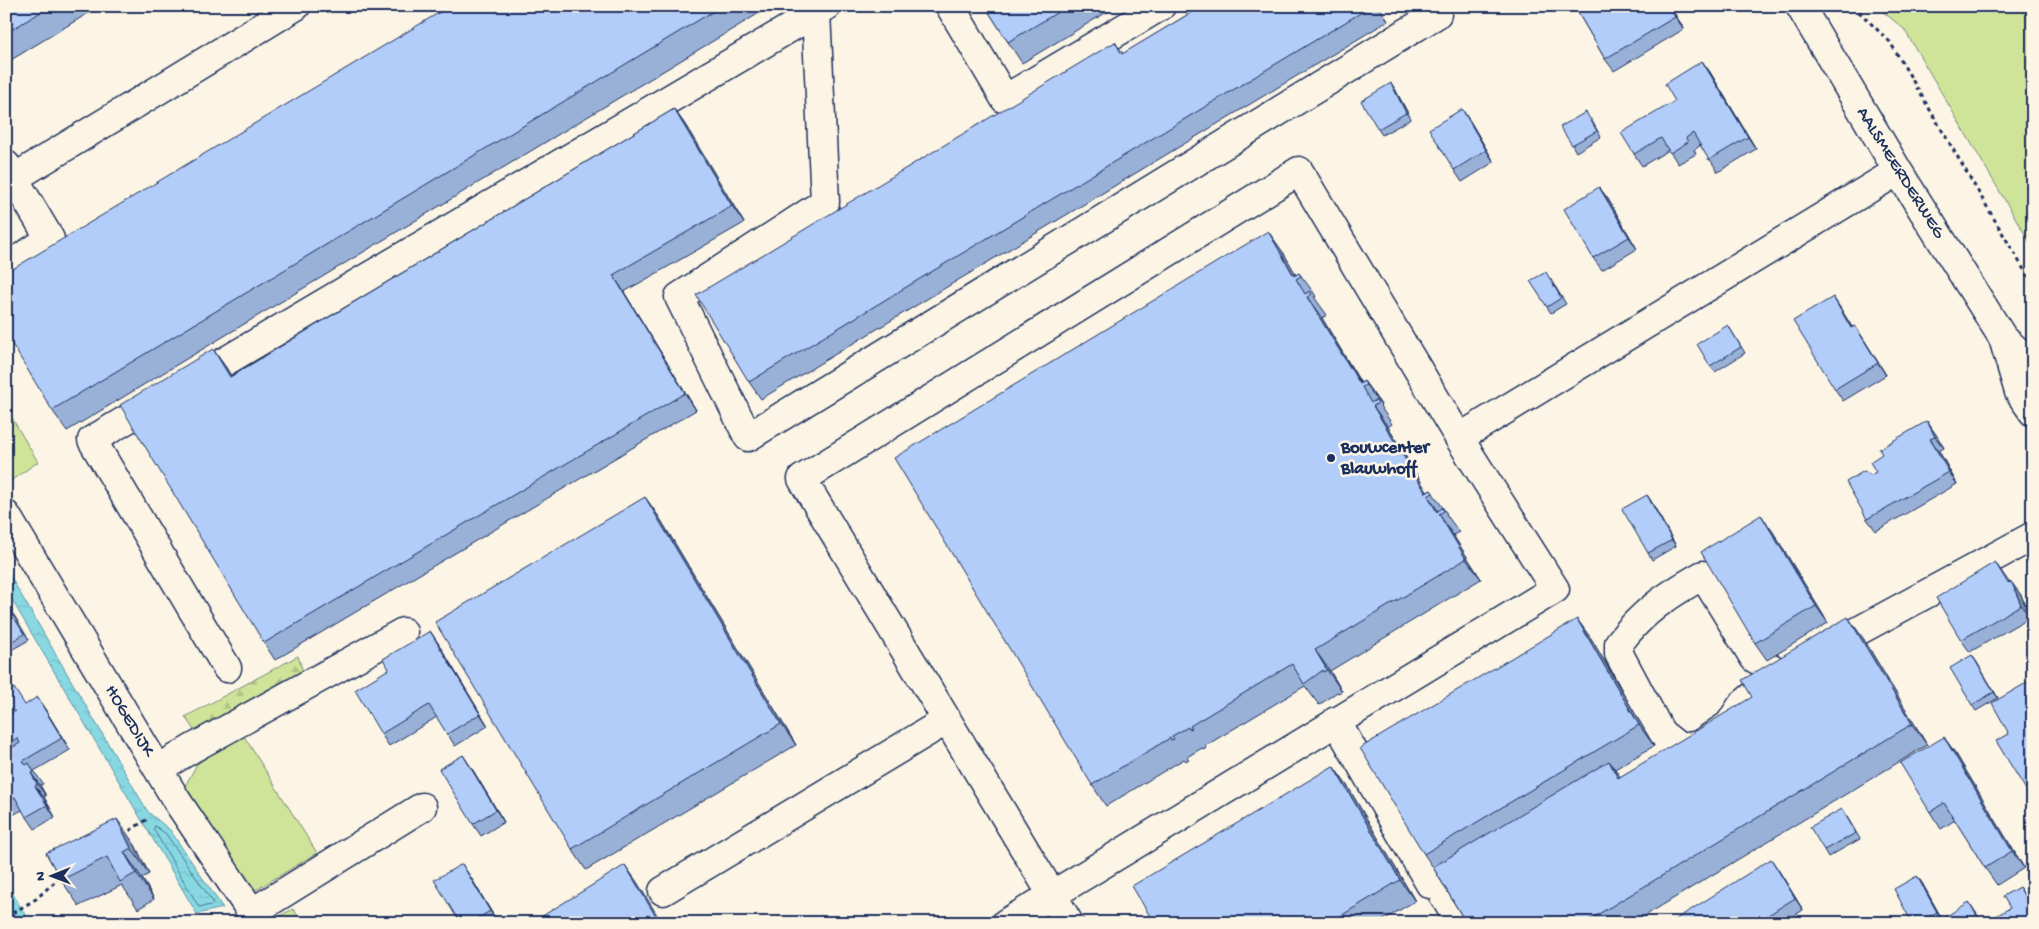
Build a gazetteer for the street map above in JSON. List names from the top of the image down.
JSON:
{
  "streets": {
    "street": ["AALSMEERDERWEG", "HOGEDIJK"]
  },
  "places": ["Bouwcenter Blauwhoff"],
  "north": "left"
}
